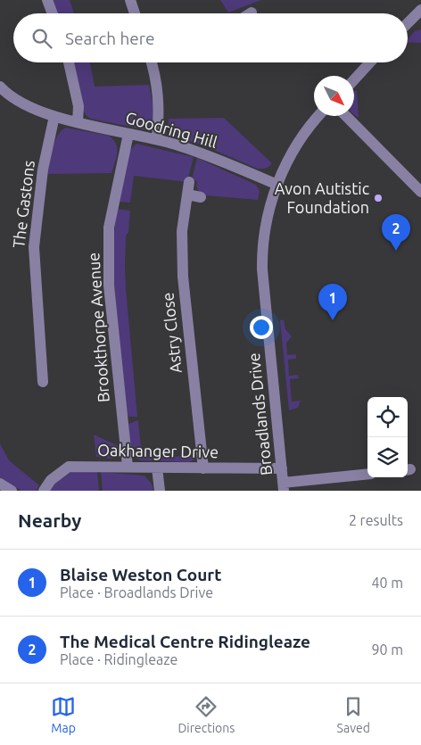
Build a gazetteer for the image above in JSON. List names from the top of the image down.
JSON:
{
  "streets": {
    "street": [
      "Goodring Hill",
      "The Gastons",
      "Brookthorpe Avenue",
      "Astry Close",
      "Broadlands Drive",
      "Oakhanger Drive"
    ]
  },
  "crossings": [
    ["Goodring Hill", "The Gastons"],
    ["Goodring Hill", "Brookthorpe Avenue"],
    ["Goodring Hill", "Broadlands Drive"],
    ["Brookthorpe Avenue", "Oakhanger Drive"],
    ["Astry Close", "Oakhanger Drive"],
    ["Broadlands Drive", "Oakhanger Drive"]
  ],
  "places": ["Avon Autistic Foundation"],
  "north": "bottom right",
  "page": {
    "search": "Search here",
    "pins": ["2", "1"],
    "heading": ["Nearby", "2 results"],
    "list": [
      {
        "mark": "1",
        "name": "Blaise Weston Court",
        "note": "Place · Broadlands Drive",
        "value": "40 m"
      },
      {
        "mark": "2",
        "name": "The Medical Centre Ridingleaze",
        "note": "Place · Ridingleaze",
        "value": "90 m"
      }
    ],
    "nav": ["Map", "Directions", "Saved"]
  }
}
